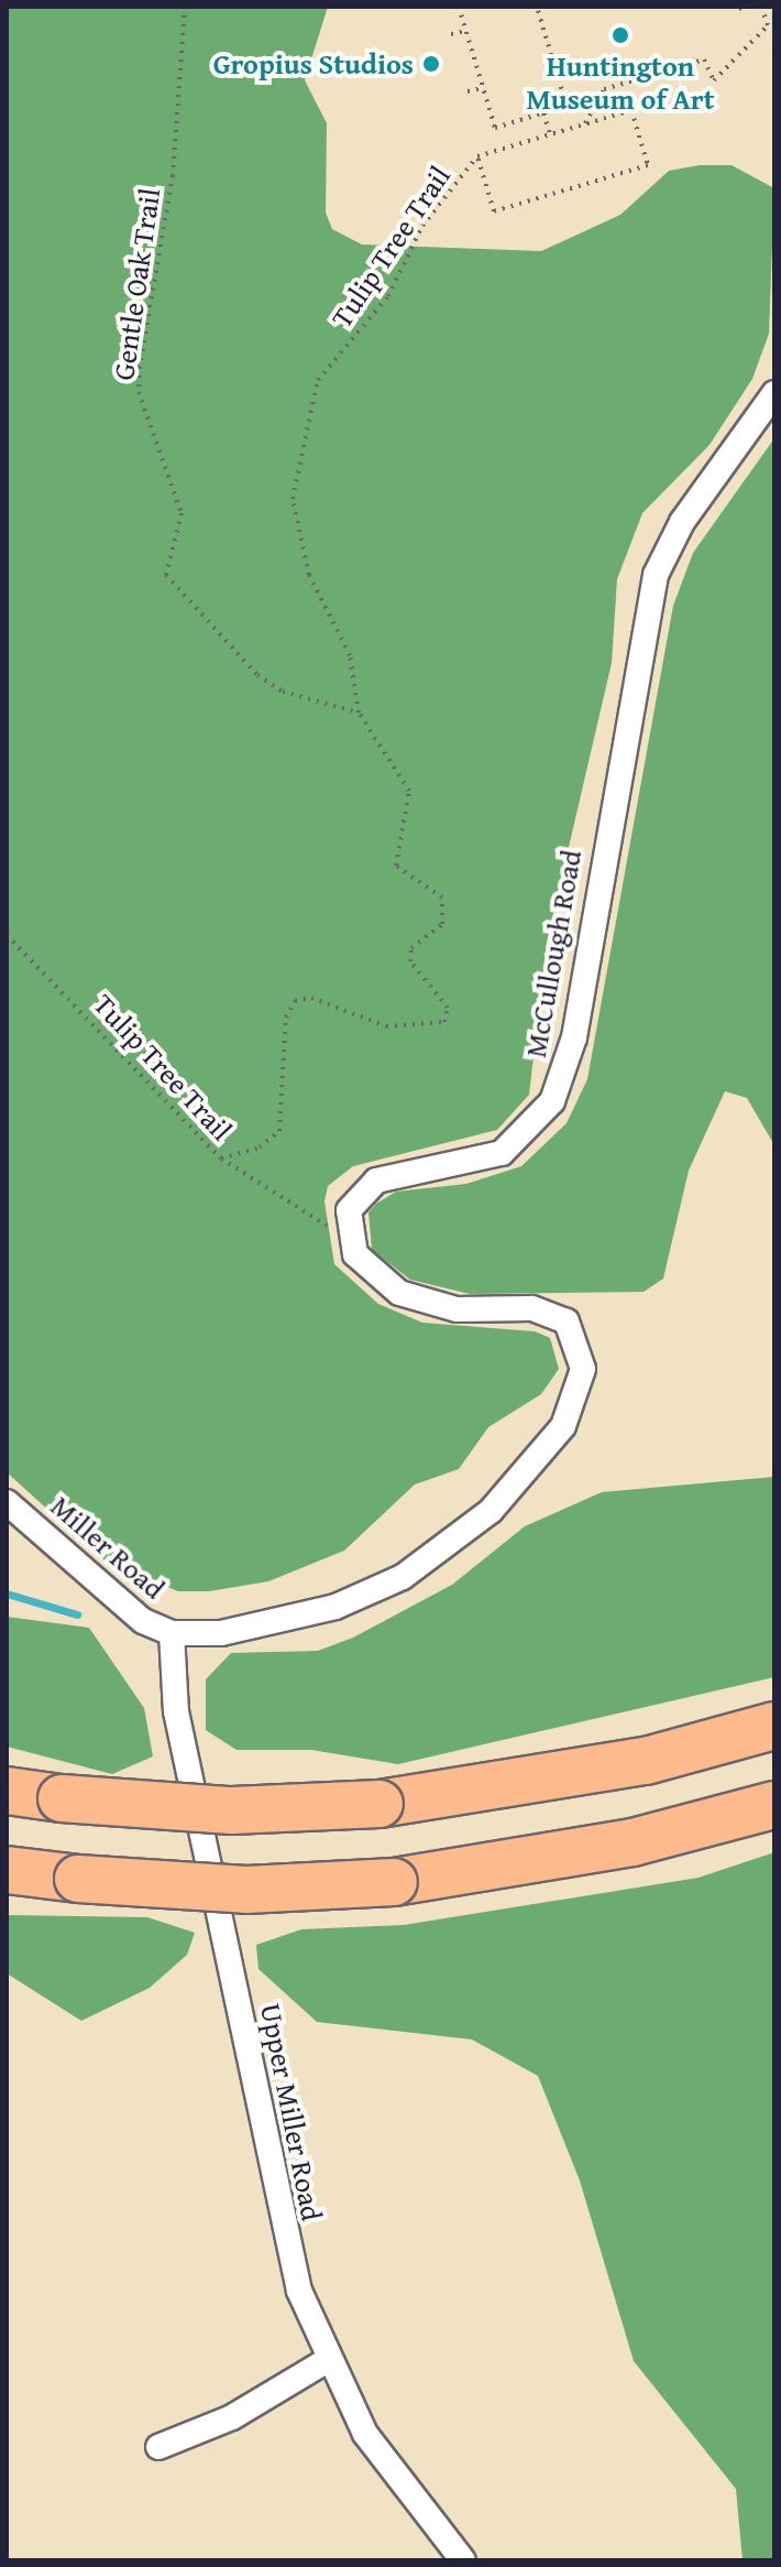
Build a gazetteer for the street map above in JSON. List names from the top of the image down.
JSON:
{
  "streets": {
    "street": ["McCullough Road", "Miller Road", "Upper Miller Road"],
    "path": ["Tulip Tree Trail", "Gentle Oak Trail"]
  },
  "crossings": [
    ["Tulip Tree Trail", "Gentle Oak Trail"],
    ["McCullough Road", "Miller Road"],
    ["McCullough Road", "Upper Miller Road"],
    ["Miller Road", "Upper Miller Road"]
  ],
  "places": ["Huntington Museum of Art", "Gropius Studios"]
}
